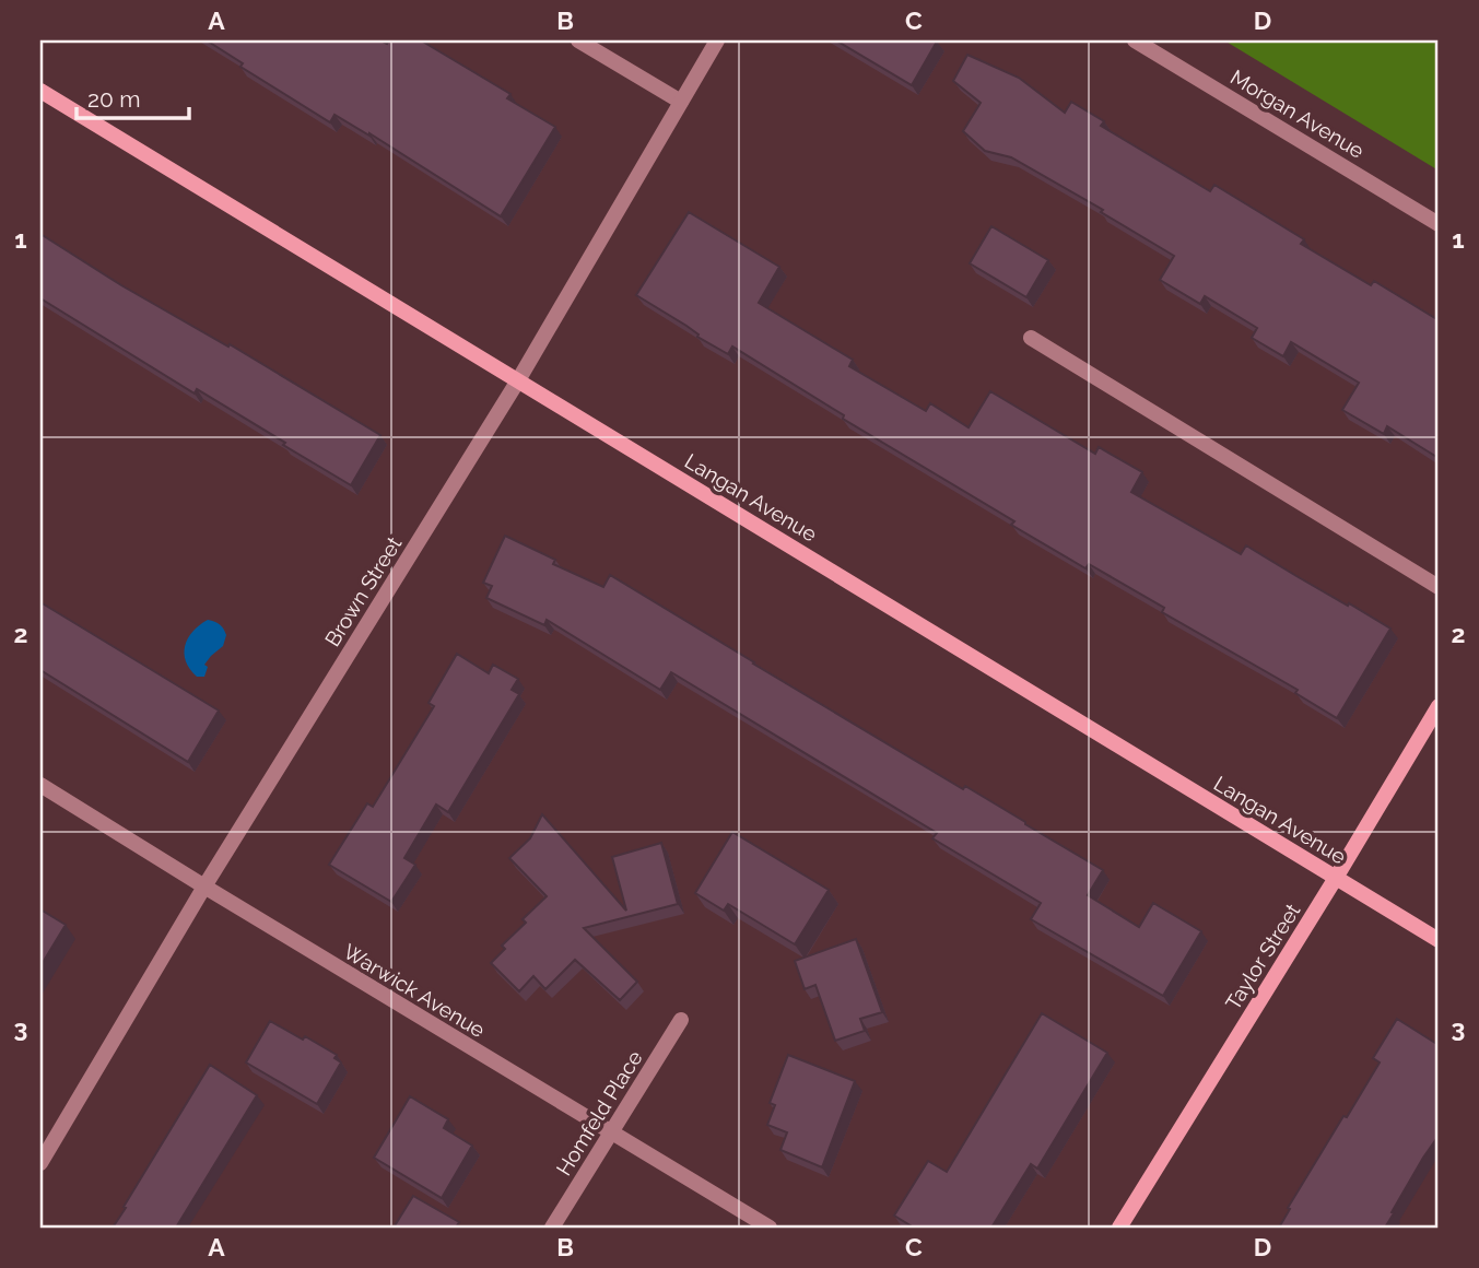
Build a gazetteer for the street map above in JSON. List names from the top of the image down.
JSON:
{
  "streets": {
    "street": [
      "Morgan Avenue",
      "Langan Avenue",
      "Brown Street",
      "Taylor Street",
      "Warwick Avenue",
      "Homfeld Place"
    ]
  },
  "crossings": [
    ["Langan Avenue", "Brown Street"],
    ["Langan Avenue", "Taylor Street"],
    ["Brown Street", "Warwick Avenue"],
    ["Warwick Avenue", "Homfeld Place"]
  ],
  "scale_bar": "20 m",
  "grid": {
    "columns": [
      "A",
      "B",
      "C",
      "D"
    ],
    "rows": ["1", "2", "3"]
  }
}
